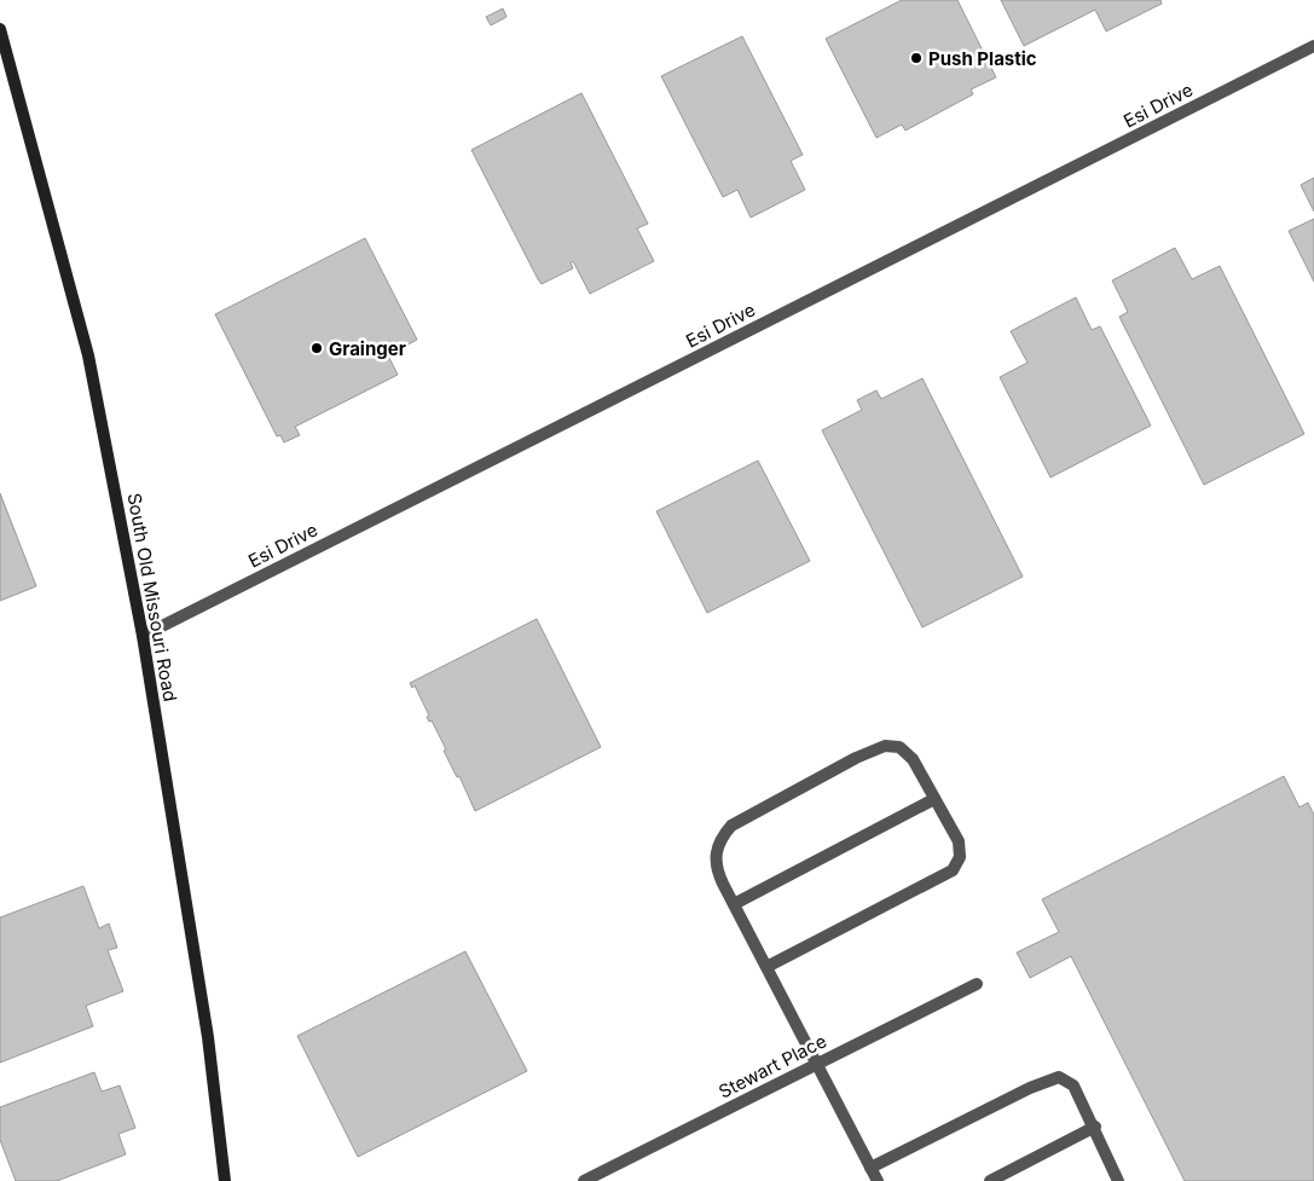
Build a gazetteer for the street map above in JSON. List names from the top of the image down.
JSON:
{
  "streets": {
    "main road": ["South Old Missouri Road"],
    "street": ["Esi Drive", "Stewart Place"]
  },
  "crossings": [
    ["Esi Drive", "South Old Missouri Road"]
  ],
  "places": ["Push Plastic", "Grainger"]
}
